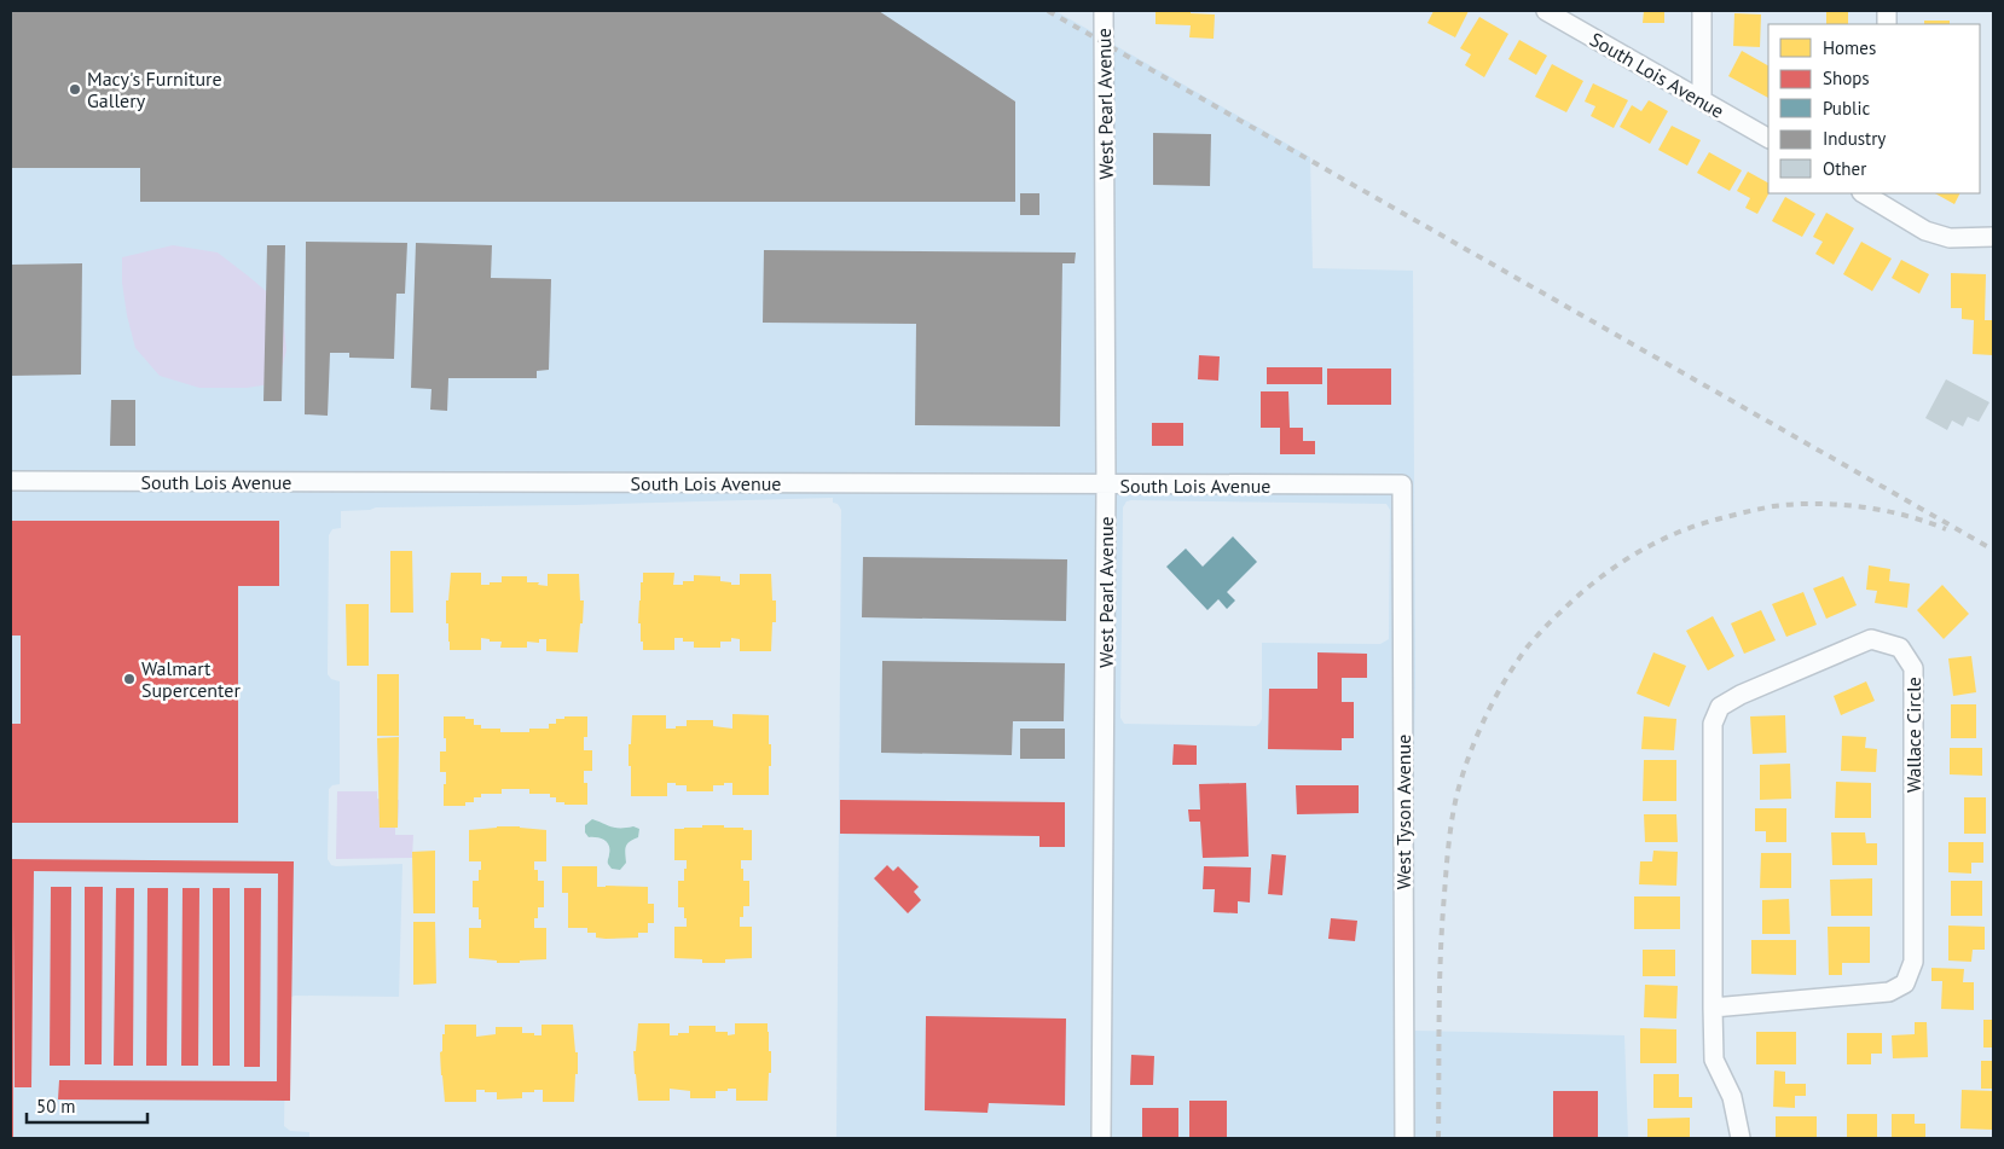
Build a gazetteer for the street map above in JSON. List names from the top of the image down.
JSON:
{
  "streets": {
    "street": [
      "South Lois Avenue",
      "West Pearl Avenue",
      "Wallace Circle",
      "West Tyson Avenue"
    ]
  },
  "crossings": [
    ["South Lois Avenue", "West Pearl Avenue"],
    ["South Lois Avenue", "West Tyson Avenue"]
  ],
  "places": ["Macy's Furniture Gallery", "Walmart Supercenter"],
  "legend": [
    "Homes",
    "Shops",
    "Public",
    "Industry",
    "Other"
  ],
  "scale_bar": "50 m"
}
